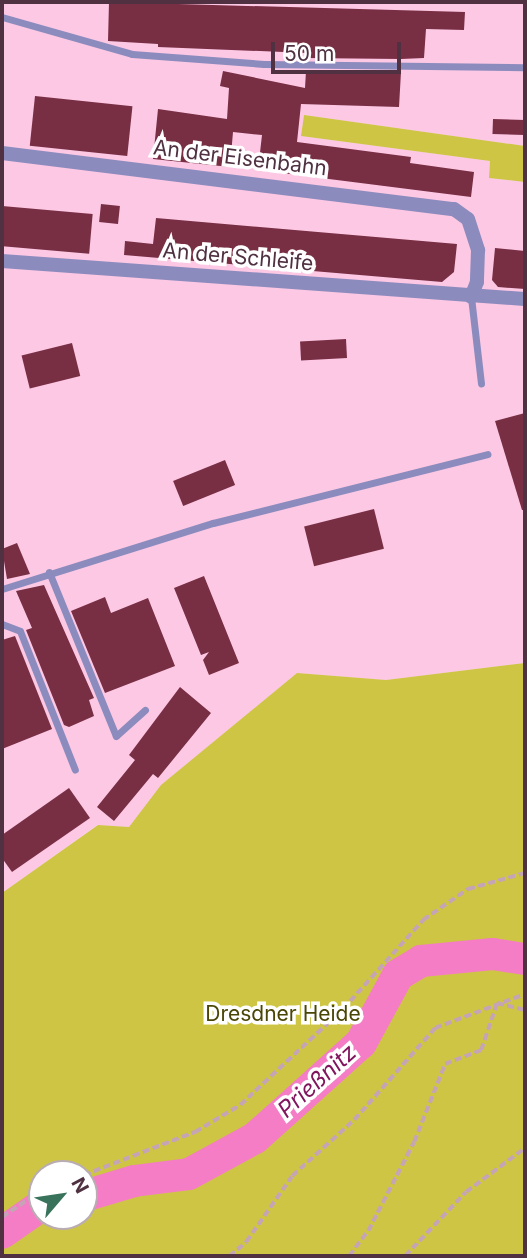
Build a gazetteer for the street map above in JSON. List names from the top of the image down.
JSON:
{
  "streets": {
    "street": ["An der Eisenbahn", "An der Schleife"]
  },
  "crossings": [
    ["An der Eisenbahn", "An der Schleife"]
  ],
  "water": ["Prießnitz"],
  "parks": ["Dresdner Heide"],
  "scale_bar": "50 m",
  "north": "top right"
}
